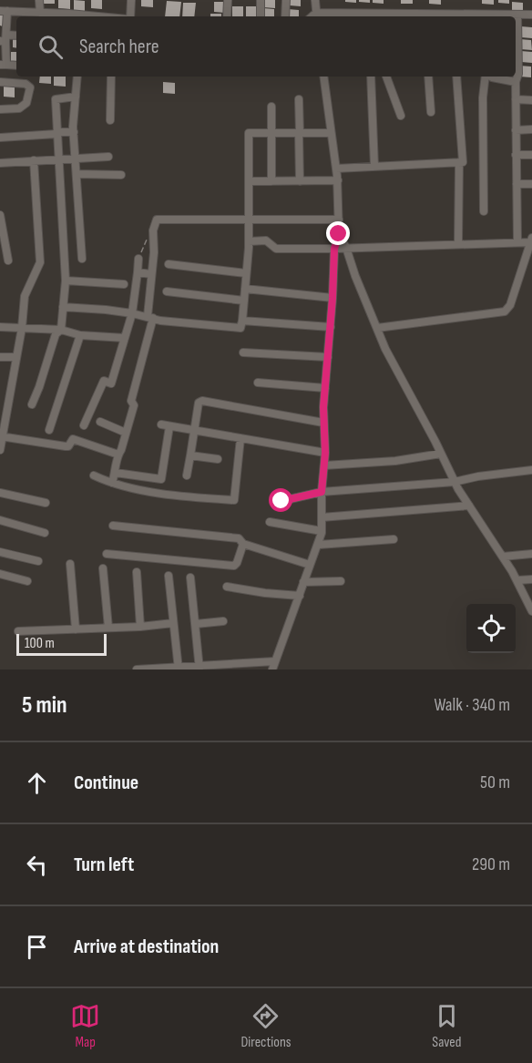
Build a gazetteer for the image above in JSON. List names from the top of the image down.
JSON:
{
  "scale_bar": "100 m",
  "page": {
    "search": "Search here",
    "scale": "100 m",
    "heading": ["5 min", "Walk · 340 m"],
    "list": [
      ["Continue", "50 m"],
      ["Turn left", "290 m"],
      "Arrive at destination"
    ],
    "nav": ["Map", "Directions", "Saved"]
  }
}
